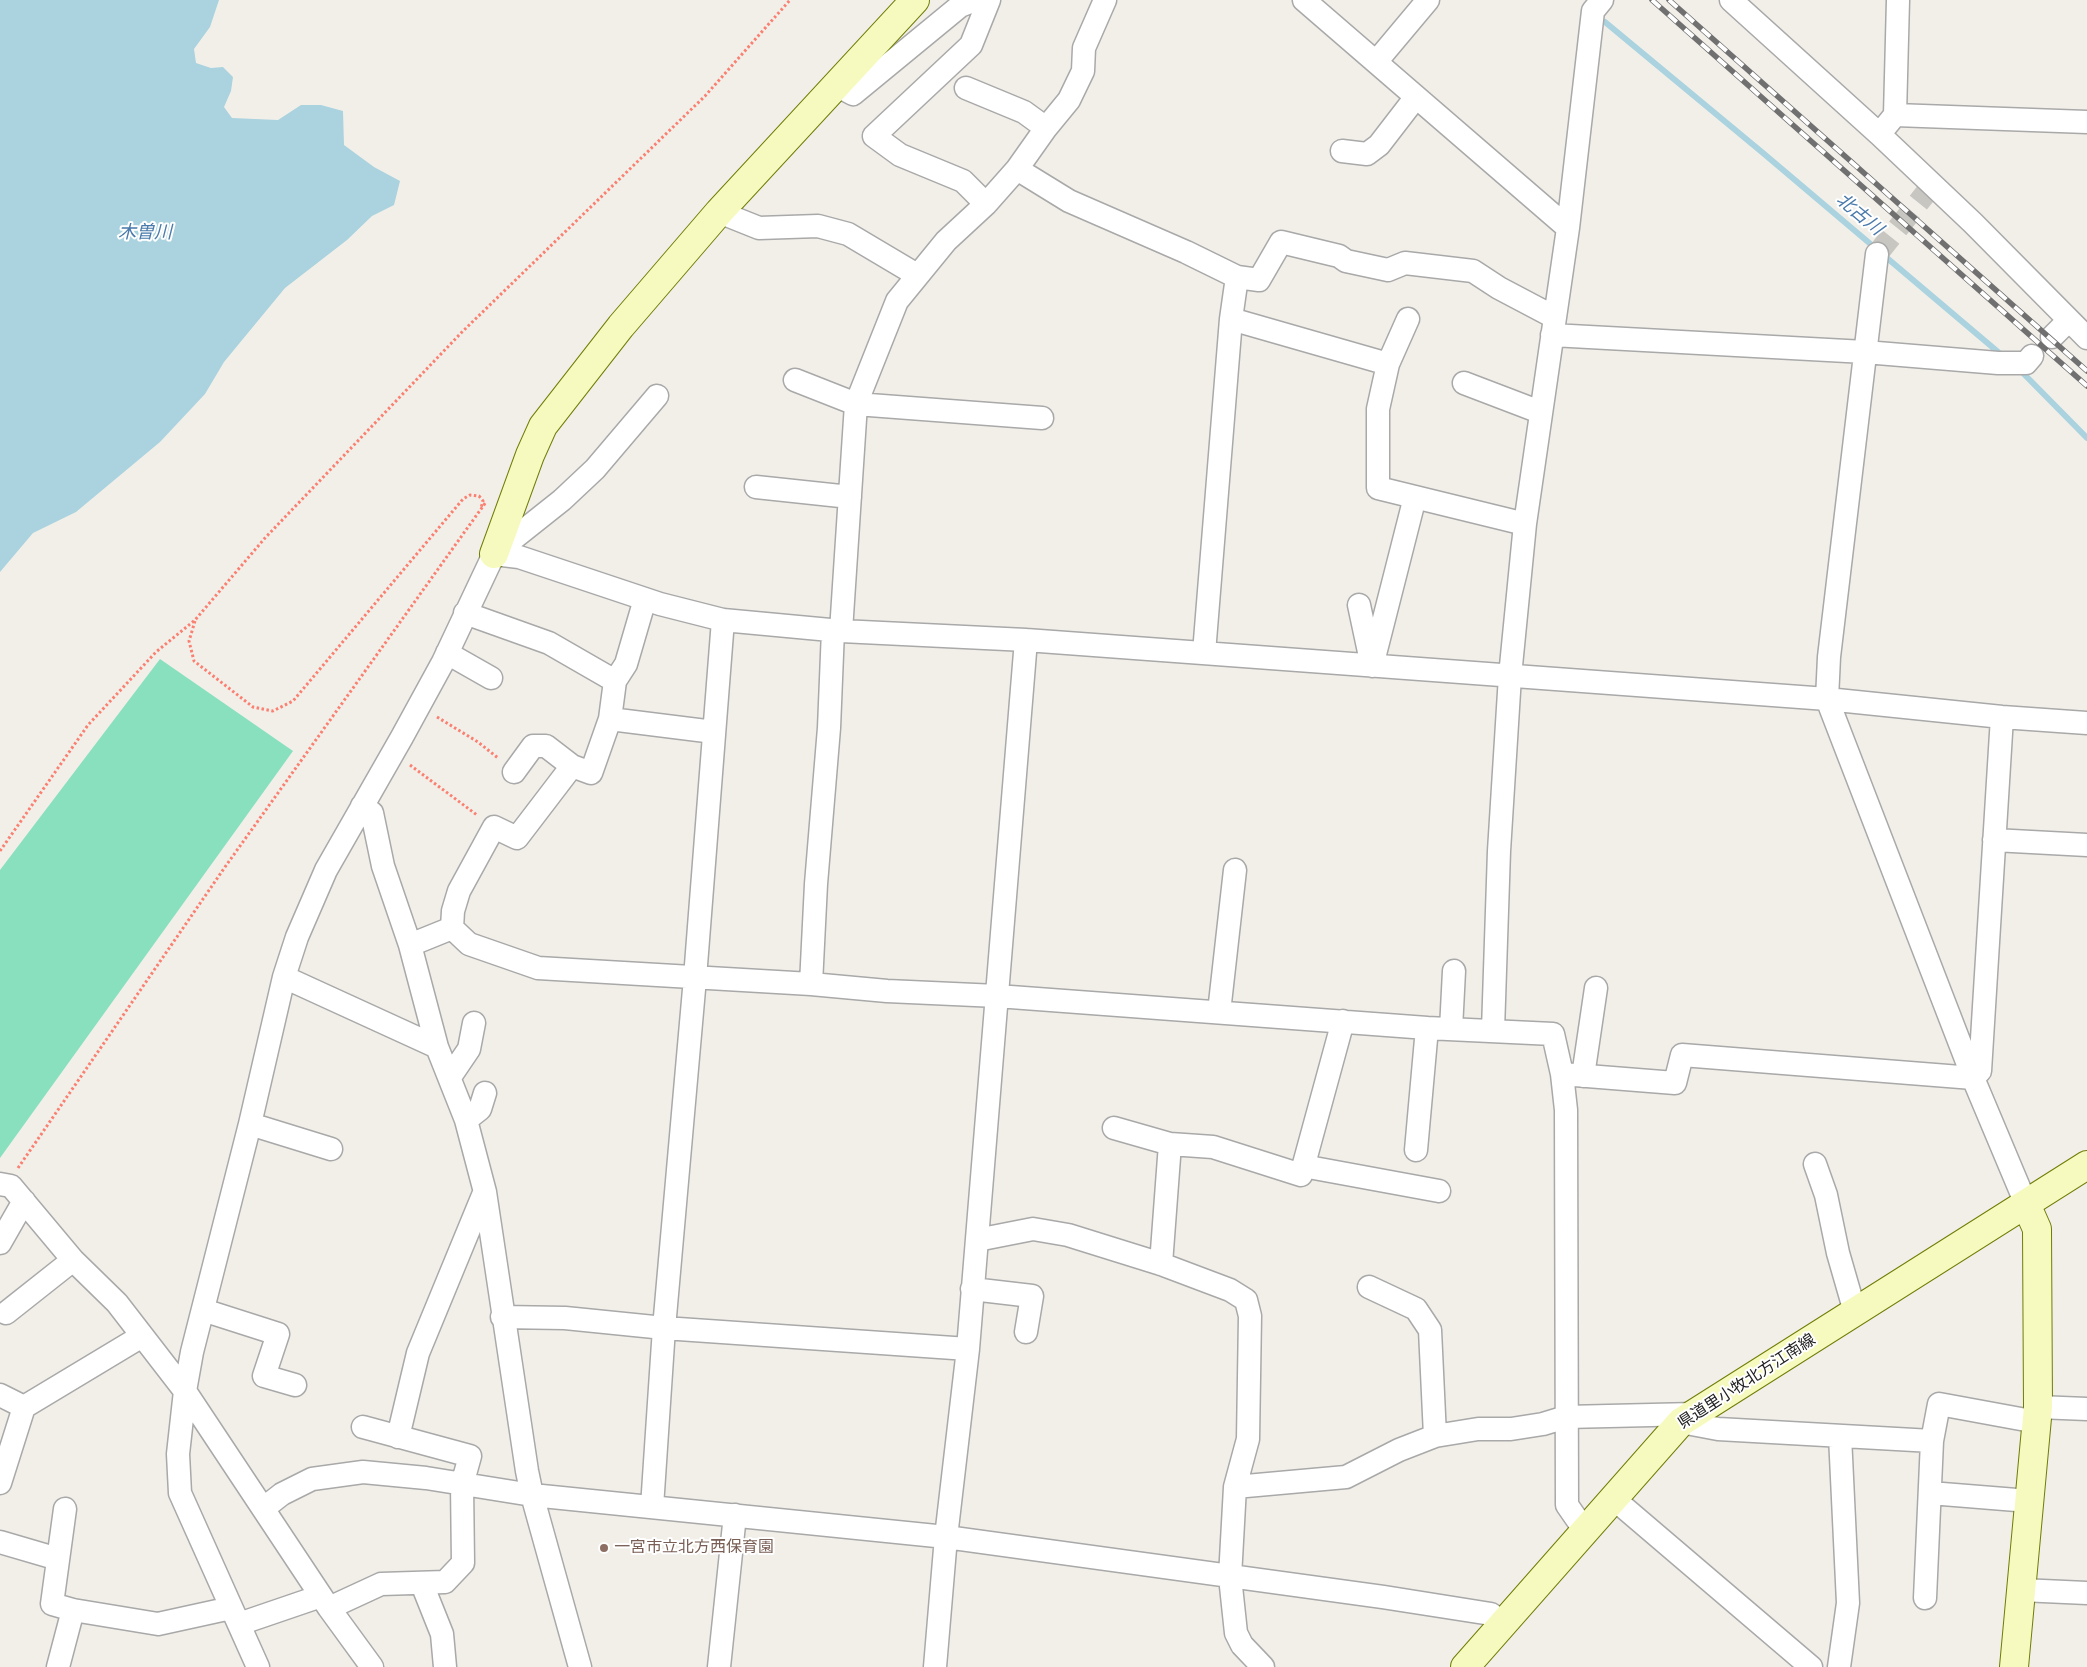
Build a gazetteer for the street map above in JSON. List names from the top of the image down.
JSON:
{
  "streets": {
    "street": ["県道里小牧北方江南線"]
  },
  "water": ["北古川", "木曽川"],
  "places": ["一宮市立北方西保育園"]
}
